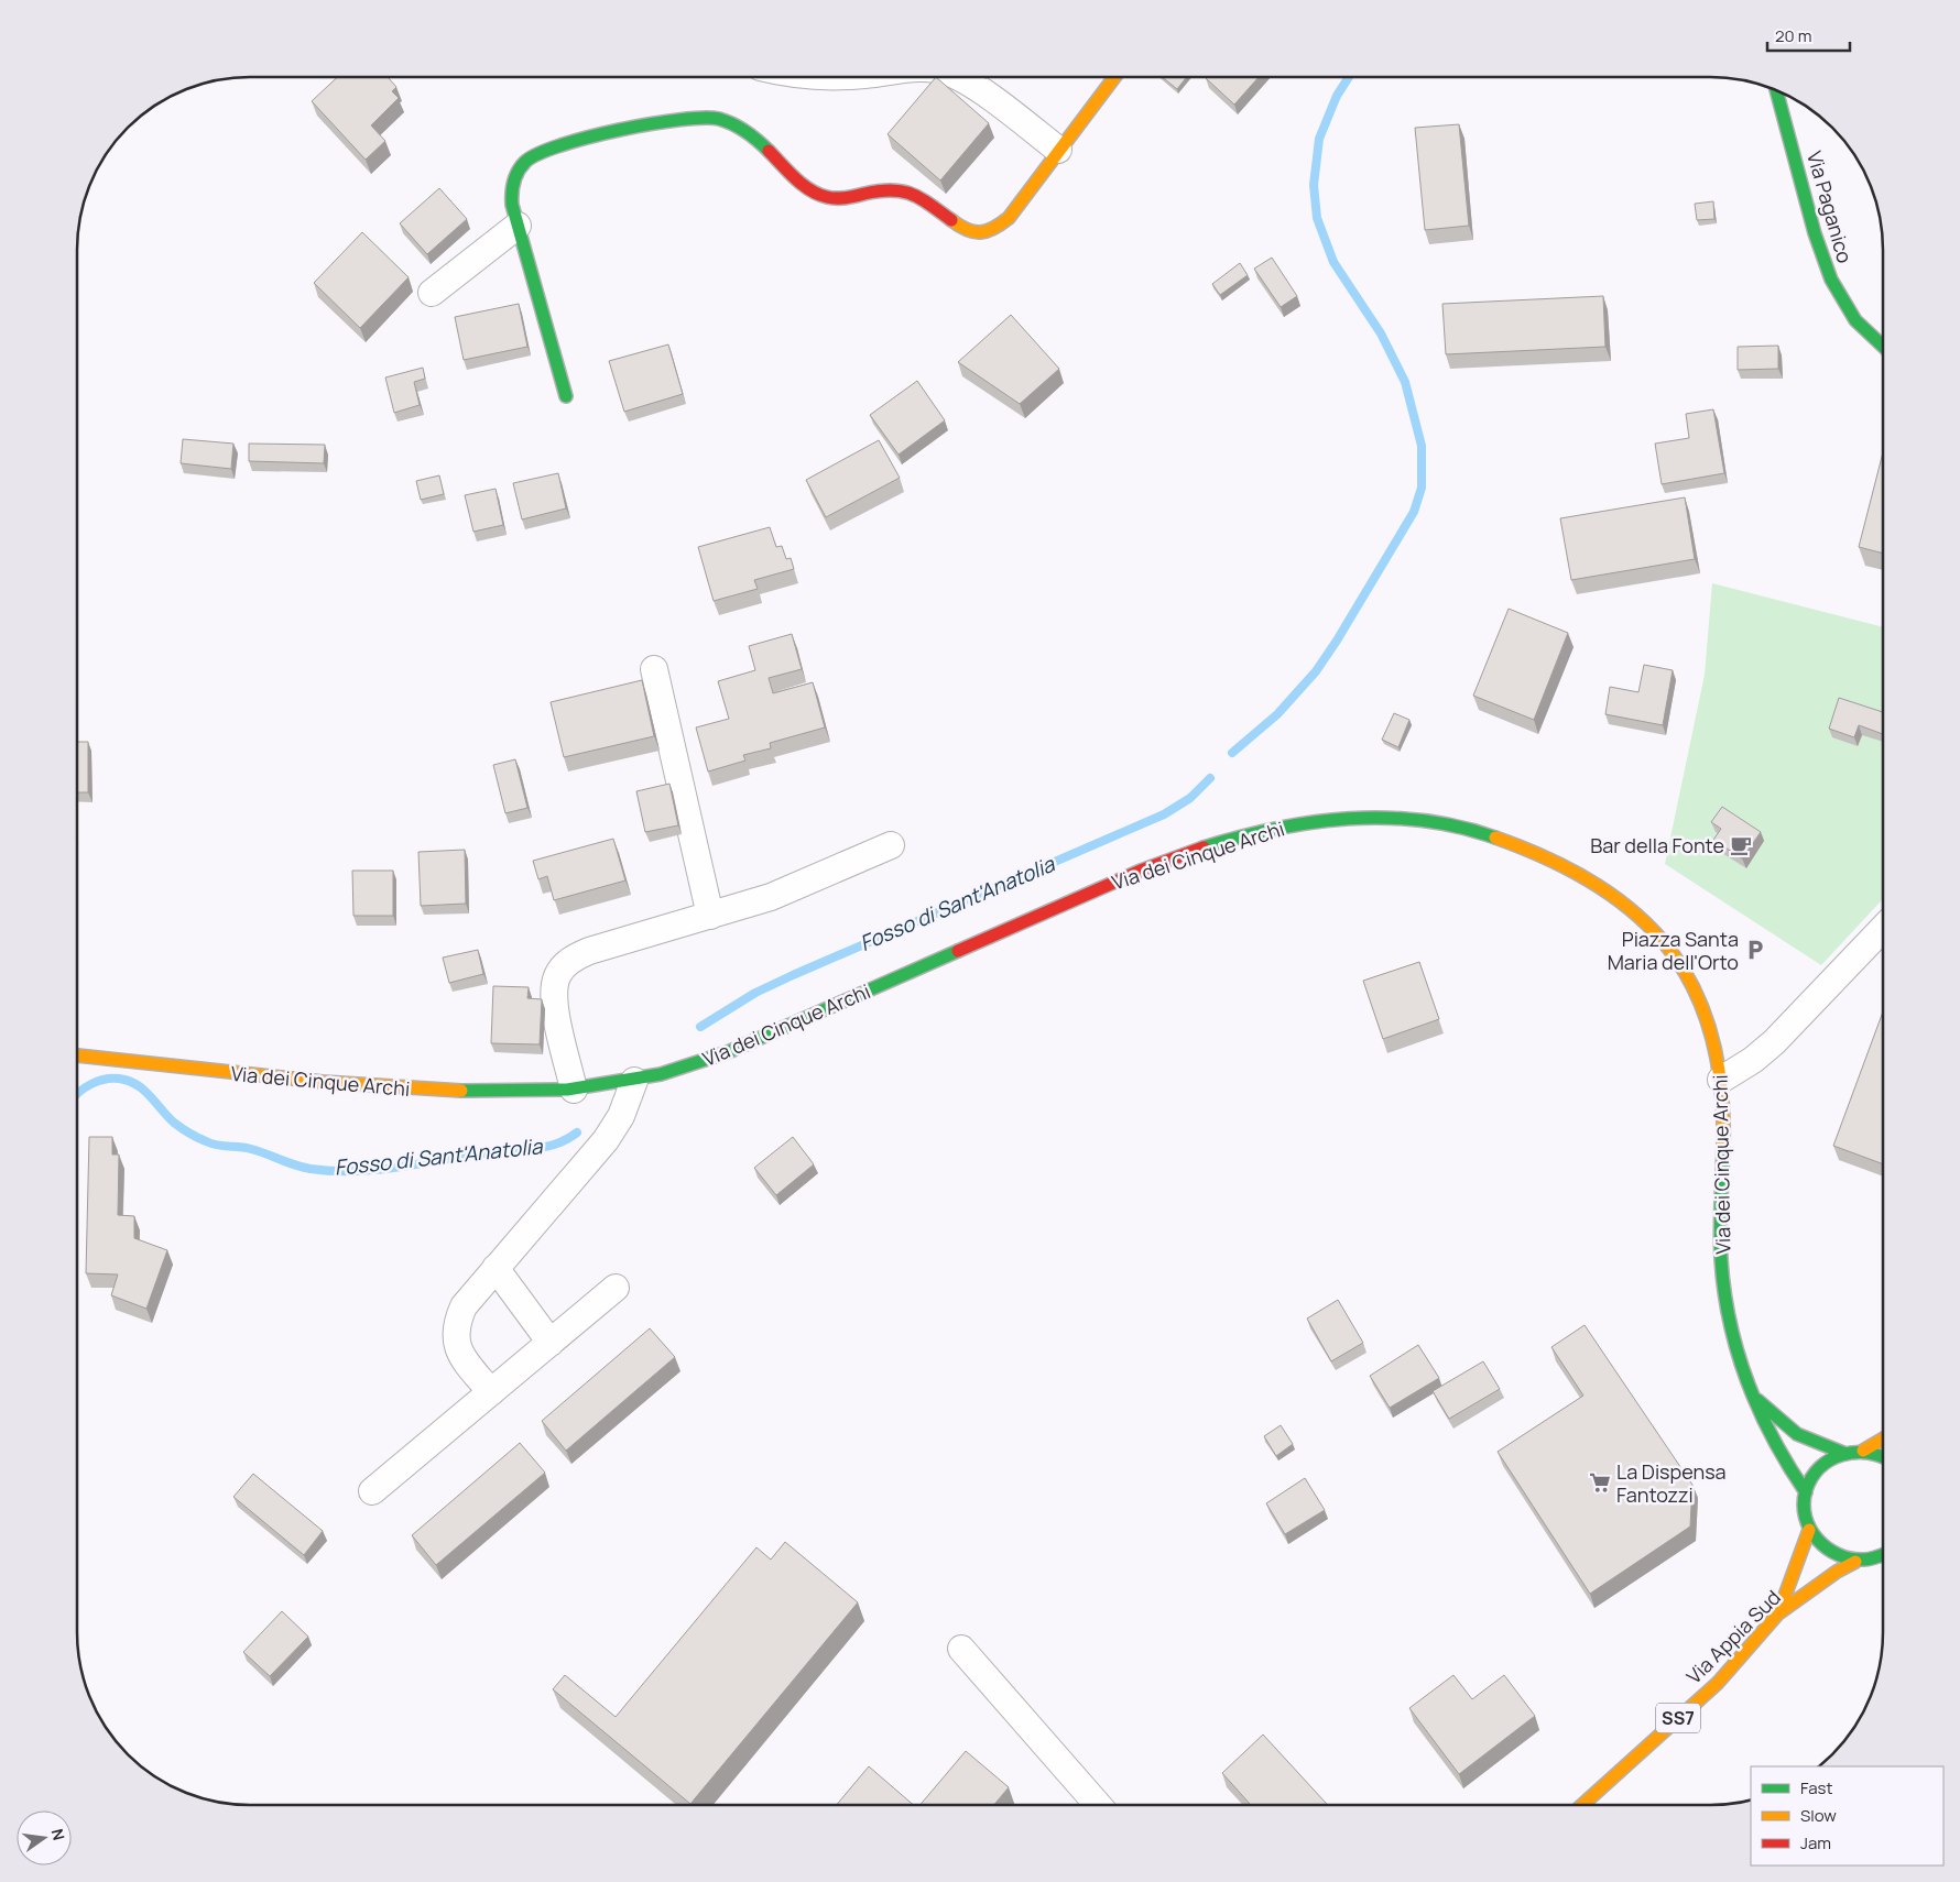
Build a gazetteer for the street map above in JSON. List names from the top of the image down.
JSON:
{
  "streets": {
    "main road": [
      "Via Paganico",
      "Via dei Cinque Archi",
      "Via Appia Sud",
      "SS7"
    ]
  },
  "crossings": [
    ["Via dei Cinque Archi", "SS7"],
    ["Via Appia Sud", "SS7"]
  ],
  "water": ["Fosso di Sant'Anatolia"],
  "places": {
    "cafe": ["Bar della Fonte"],
    "parking": ["Piazza Santa Maria dell'Orto"],
    "supermarket": ["La Dispensa Fantozzi"]
  },
  "legend": ["Fast", "Slow", "Jam"],
  "scale_bar": "20 m",
  "north": "right"
}
